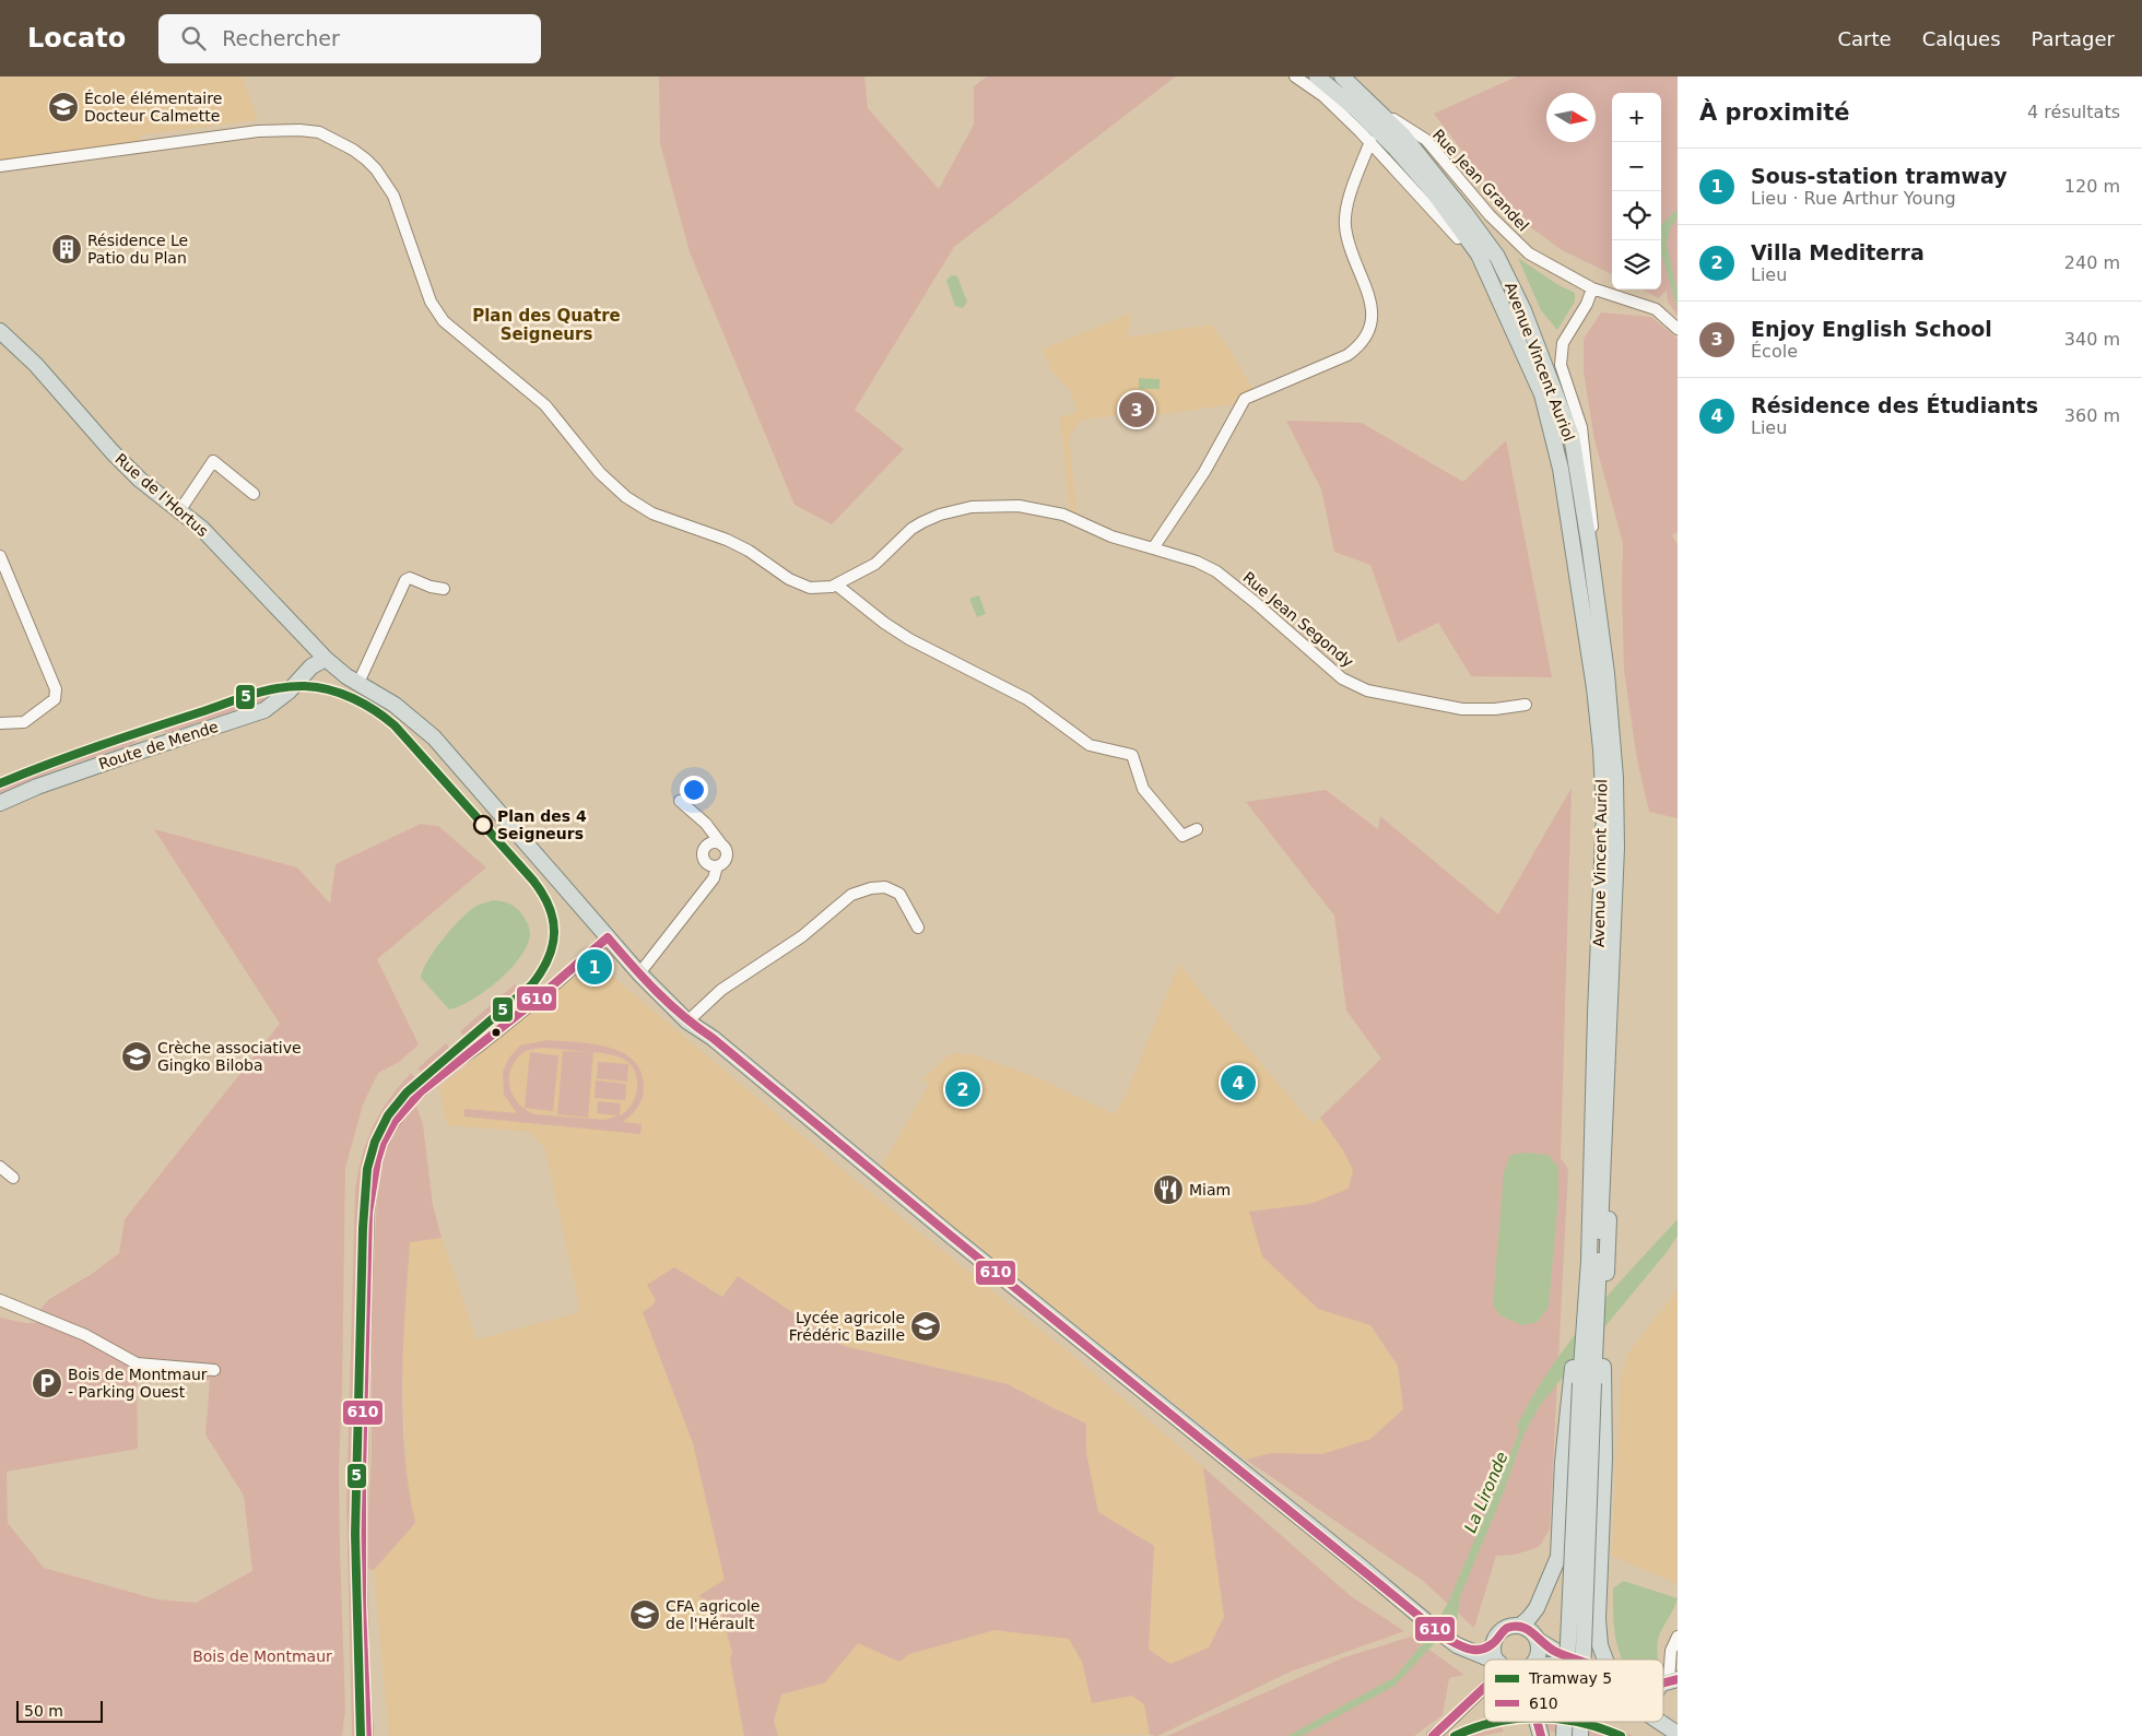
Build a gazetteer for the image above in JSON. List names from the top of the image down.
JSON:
{
  "streets": {
    "main road": ["Avenue Vincent Auriol", "Rue de l'Hortus", "Route de Mende"],
    "street": ["Rue Jean Grandel", "Rue Jean Segondy"]
  },
  "crossings": [
    ["Rue Jean Grandel", "Avenue Vincent Auriol"],
    ["Rue de l'Hortus", "Route de Mende"]
  ],
  "districts": ["Plan des Quatre Seigneurs"],
  "water": ["La Lironde"],
  "parks": ["Bois de Montmaur"],
  "places": {
    "school or university": [
      "École élémentaire Docteur Calmette",
      "Crèche associative Gingko Biloba",
      "Lycée agricole Frédéric Bazille",
      "CFA agricole de l'Hérault"
    ],
    "building": ["Résidence Le Patio du Plan"],
    "other": ["Plan des 4 Seigneurs"],
    "restaurant": ["Miam"],
    "parking": ["Bois de Montmaur - Parking Ouest"]
  },
  "lines": ["tram line 5", "transit line 610"],
  "legend": ["Tramway 5", "610"],
  "scale_bar": "50 m",
  "north": "right",
  "page": {
    "header": "Locato",
    "search": "Rechercher",
    "nav": ["Carte", "Calques", "Partager"],
    "heading": ["À proximité", "4 résultats"],
    "map_buttons": ["+", "−"],
    "list": [
      {
        "mark": "1",
        "name": "Sous-station tramway",
        "note": "Lieu · Rue Arthur Young",
        "value": "120 m"
      },
      {
        "mark": "2",
        "name": "Villa Mediterra",
        "note": "Lieu",
        "value": "240 m"
      },
      {
        "mark": "3",
        "name": "Enjoy English School",
        "note": "École",
        "value": "340 m"
      },
      {
        "mark": "4",
        "name": "Résidence des Étudiants",
        "note": "Lieu",
        "value": "360 m"
      }
    ],
    "pins": [
      "3",
      "1",
      "4",
      "2"
    ],
    "scale": "50 m"
  }
}
